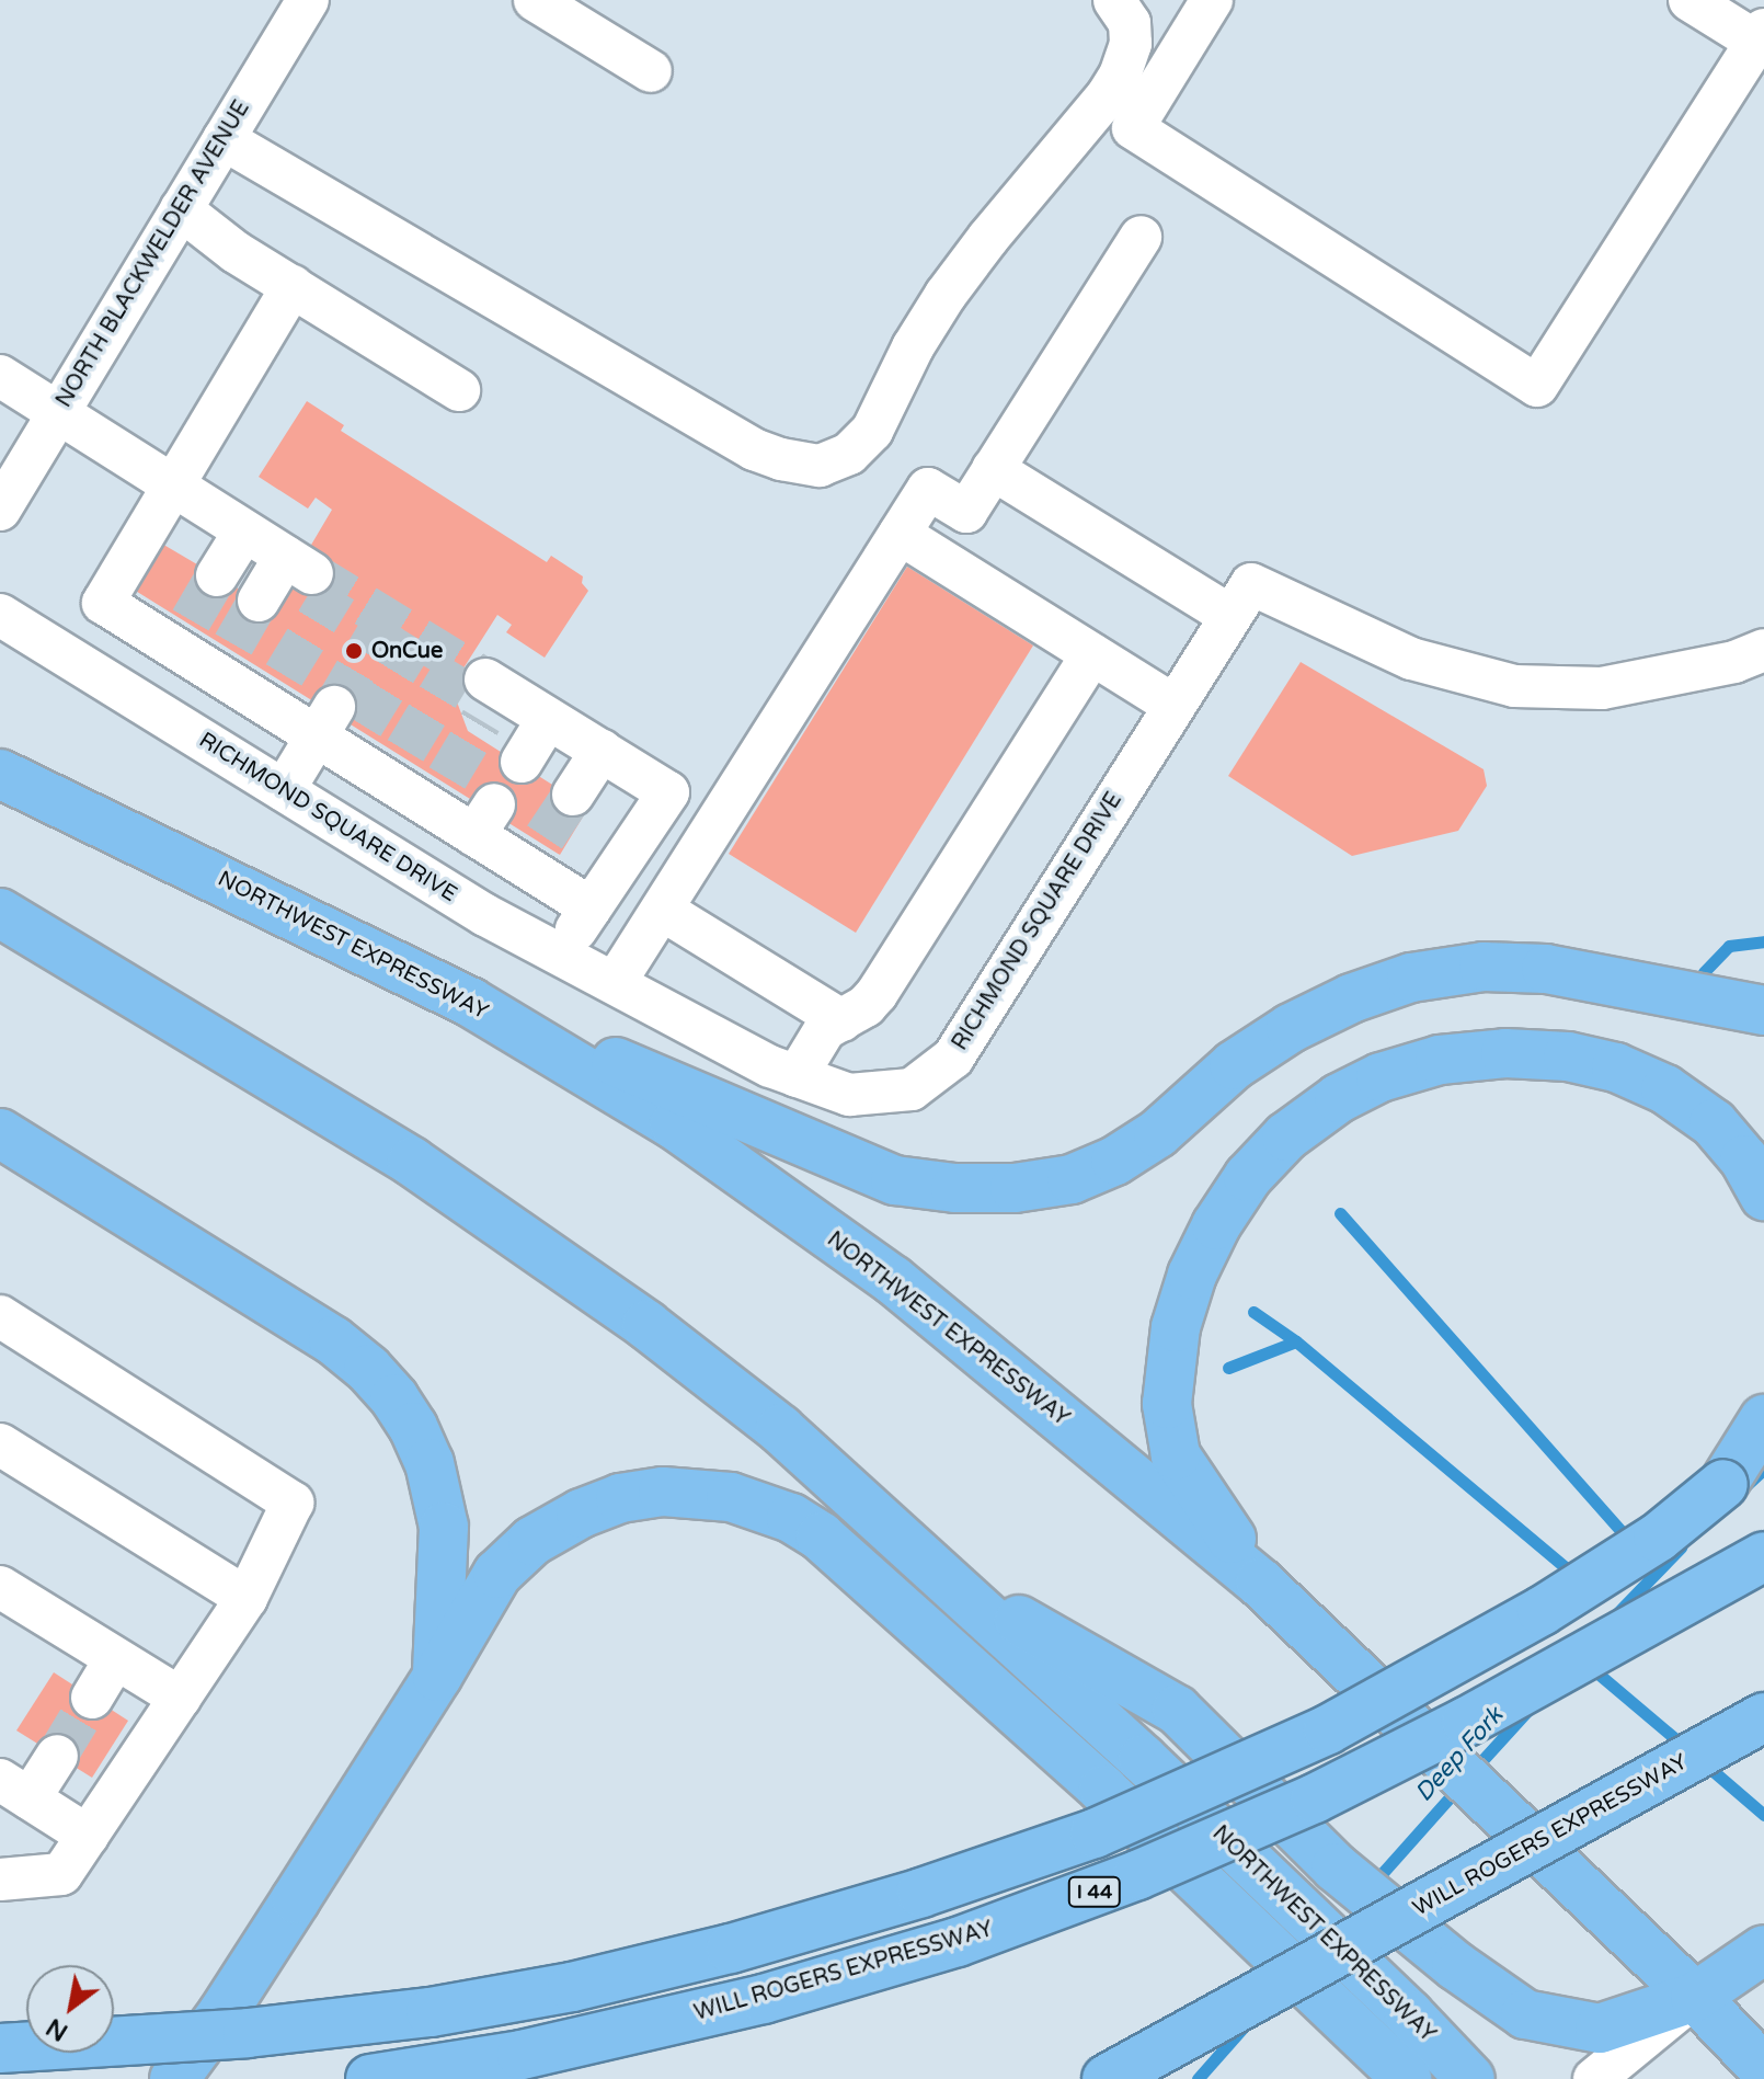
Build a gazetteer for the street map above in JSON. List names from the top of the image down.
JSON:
{
  "streets": {
    "highway": ["NORTHWEST EXPRESSWAY", "WILL ROGERS EXPRESSWAY", "I 44"],
    "street": ["NORTH BLACKWELDER AVENUE", "RICHMOND SQUARE DRIVE"]
  },
  "water": ["Deep Fork"],
  "places": ["OnCue"],
  "north": "bottom left"
}
